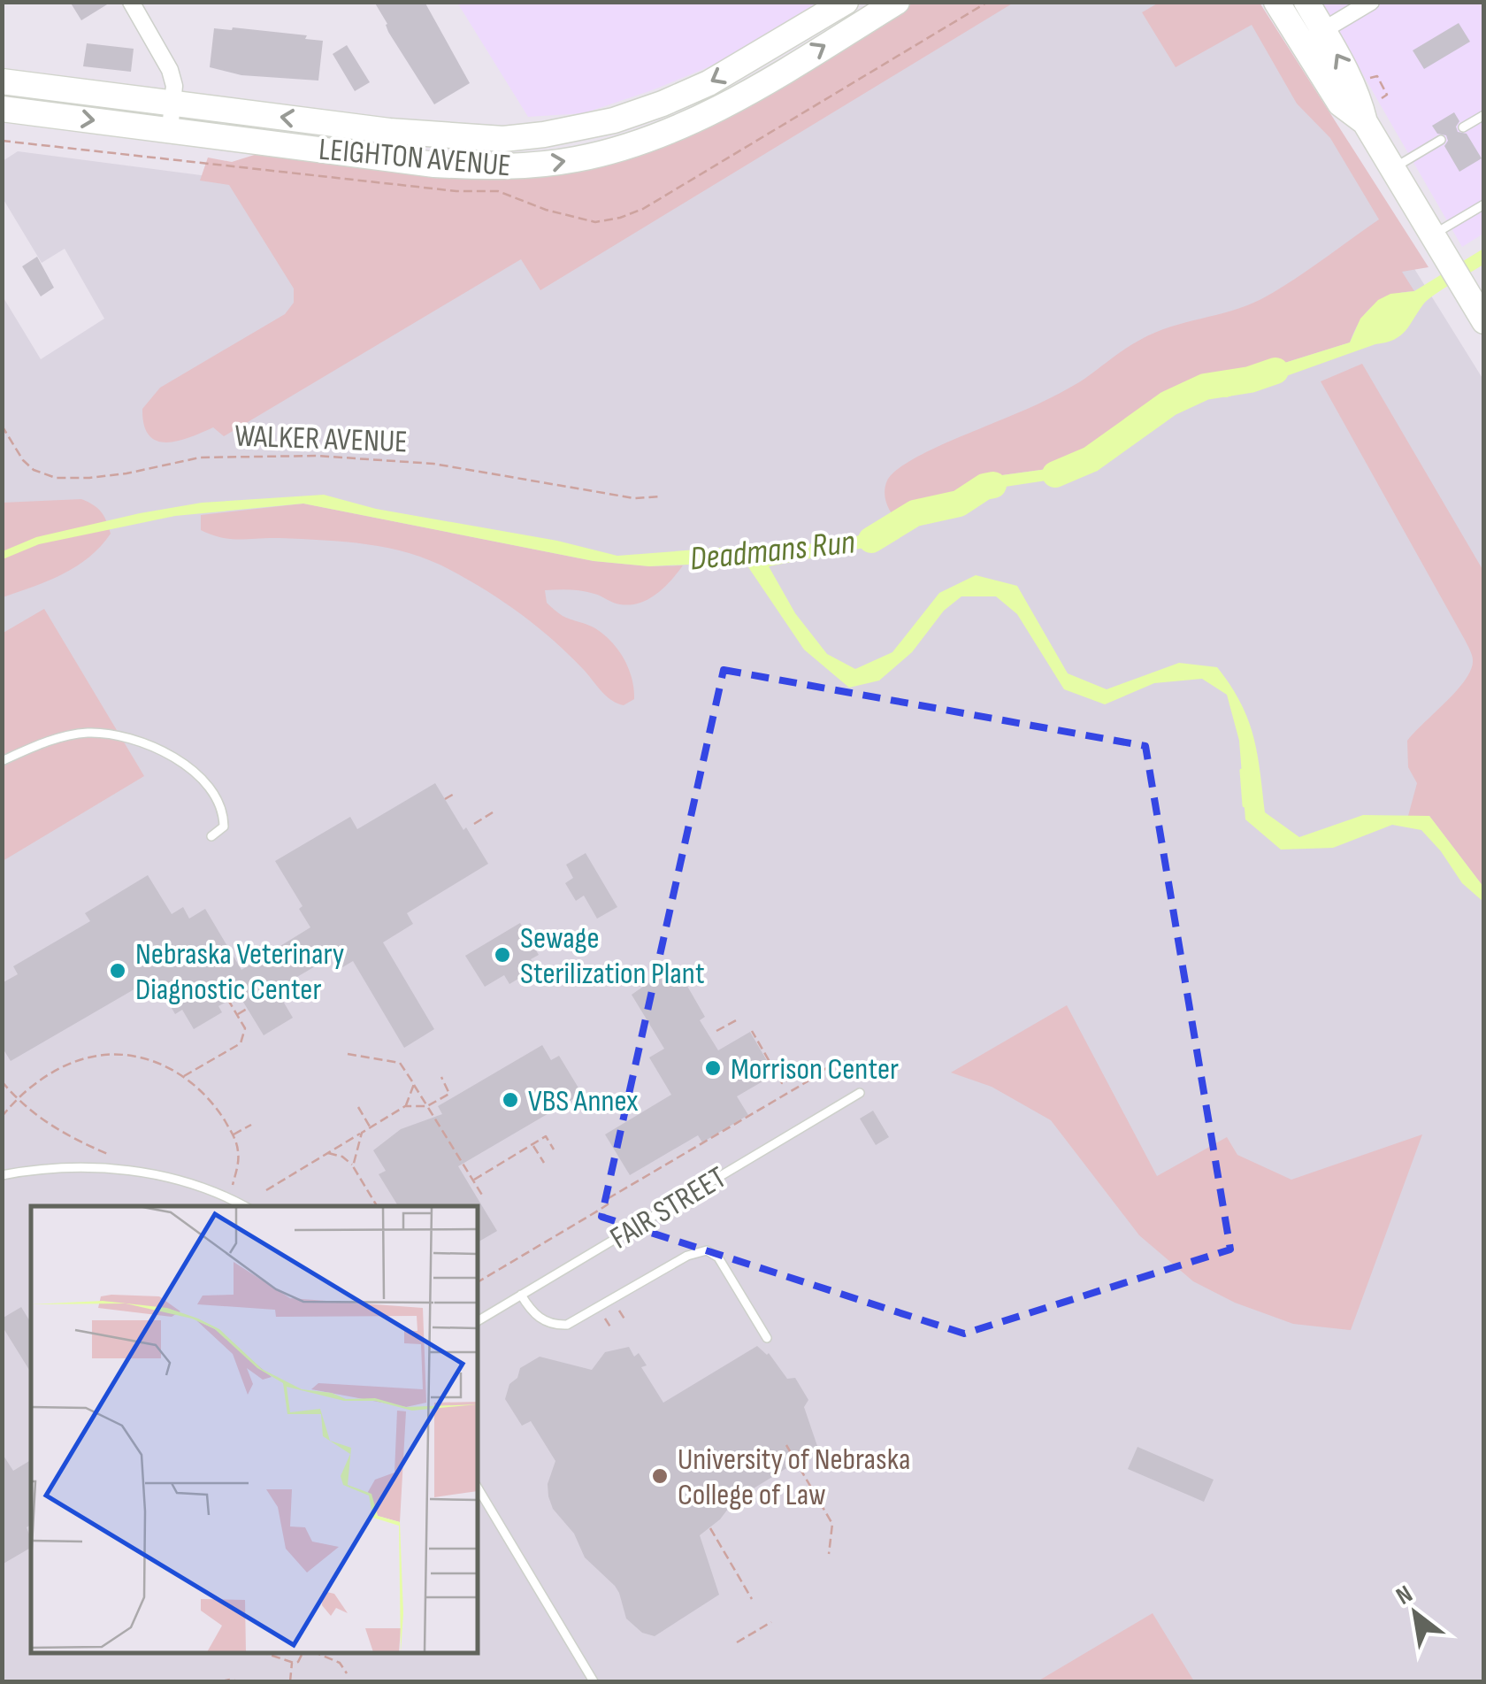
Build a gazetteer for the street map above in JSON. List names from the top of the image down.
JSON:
{
  "streets": {
    "main road": ["LEIGHTON AVENUE"],
    "lane": ["FAIR STREET"],
    "path": ["WALKER AVENUE"]
  },
  "water": ["Deadmans Run"],
  "places": [
    "Sewage Sterilization Plant",
    "Nebraska Veterinary Diagnostic Center",
    "Morrison Center",
    "VBS Annex",
    "University of Nebraska College of Law"
  ],
  "north": "top left"
}
